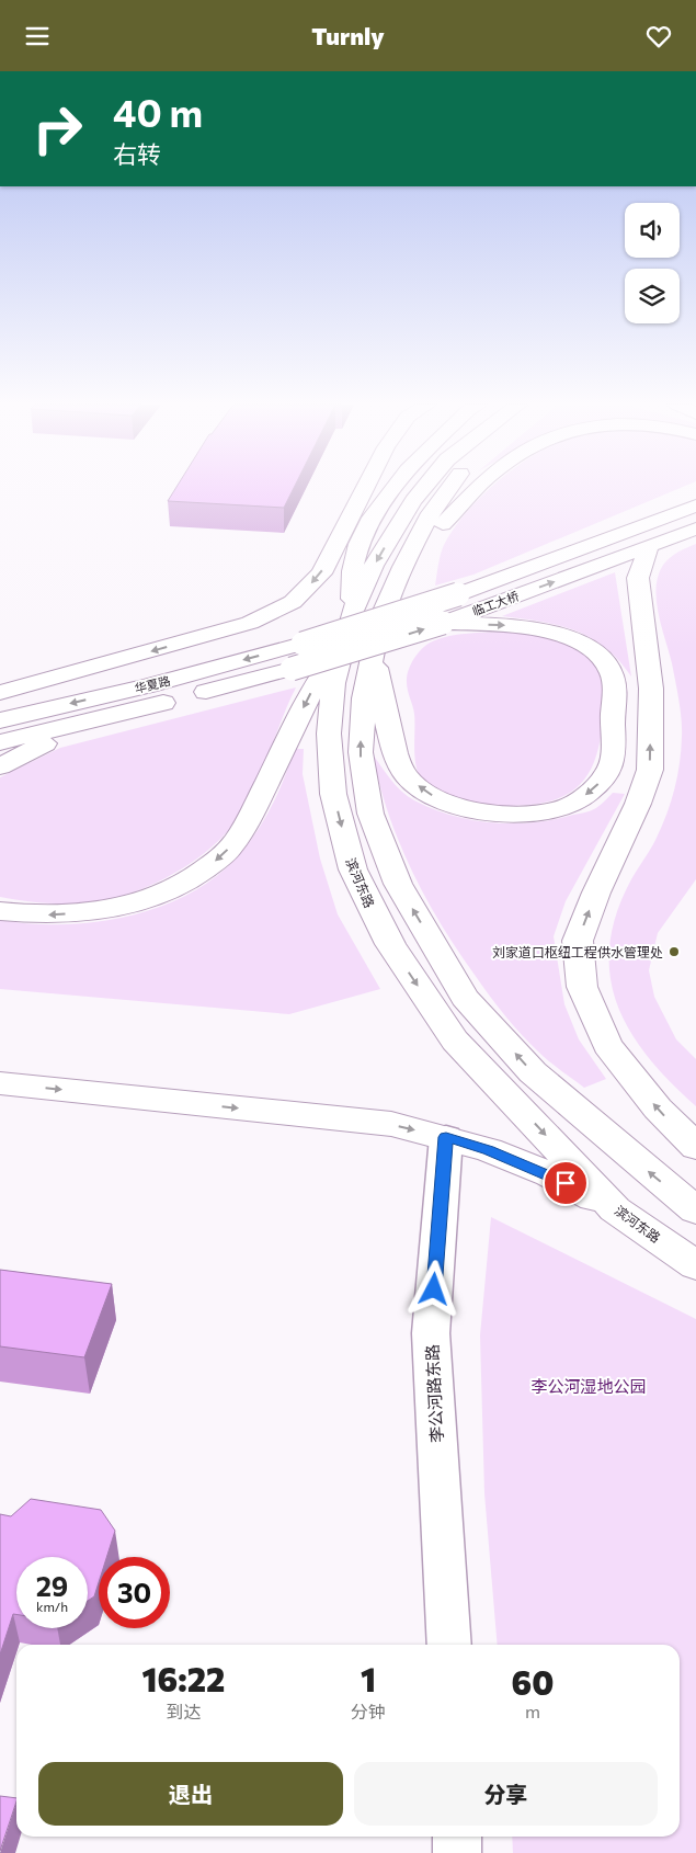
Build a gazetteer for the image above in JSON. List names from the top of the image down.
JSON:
{
  "streets": {
    "main road": ["临工大桥", "华夏路", "滨河东路"],
    "street": ["李公河路东路"]
  },
  "crossings": [
    ["临工大桥", "华夏路"]
  ],
  "parks": ["李公河湿地公园"],
  "places": ["刘家道口枢纽工程供水管理处"],
  "page": {
    "header": "Turnly",
    "turn": ["40 m", "右转"],
    "speed": "29 km/h",
    "limit": "30",
    "eta": [
      "16:22",
      "到达",
      "1",
      "分钟",
      "60",
      "m"
    ],
    "buttons": ["退出", "分享"]
  }
}
